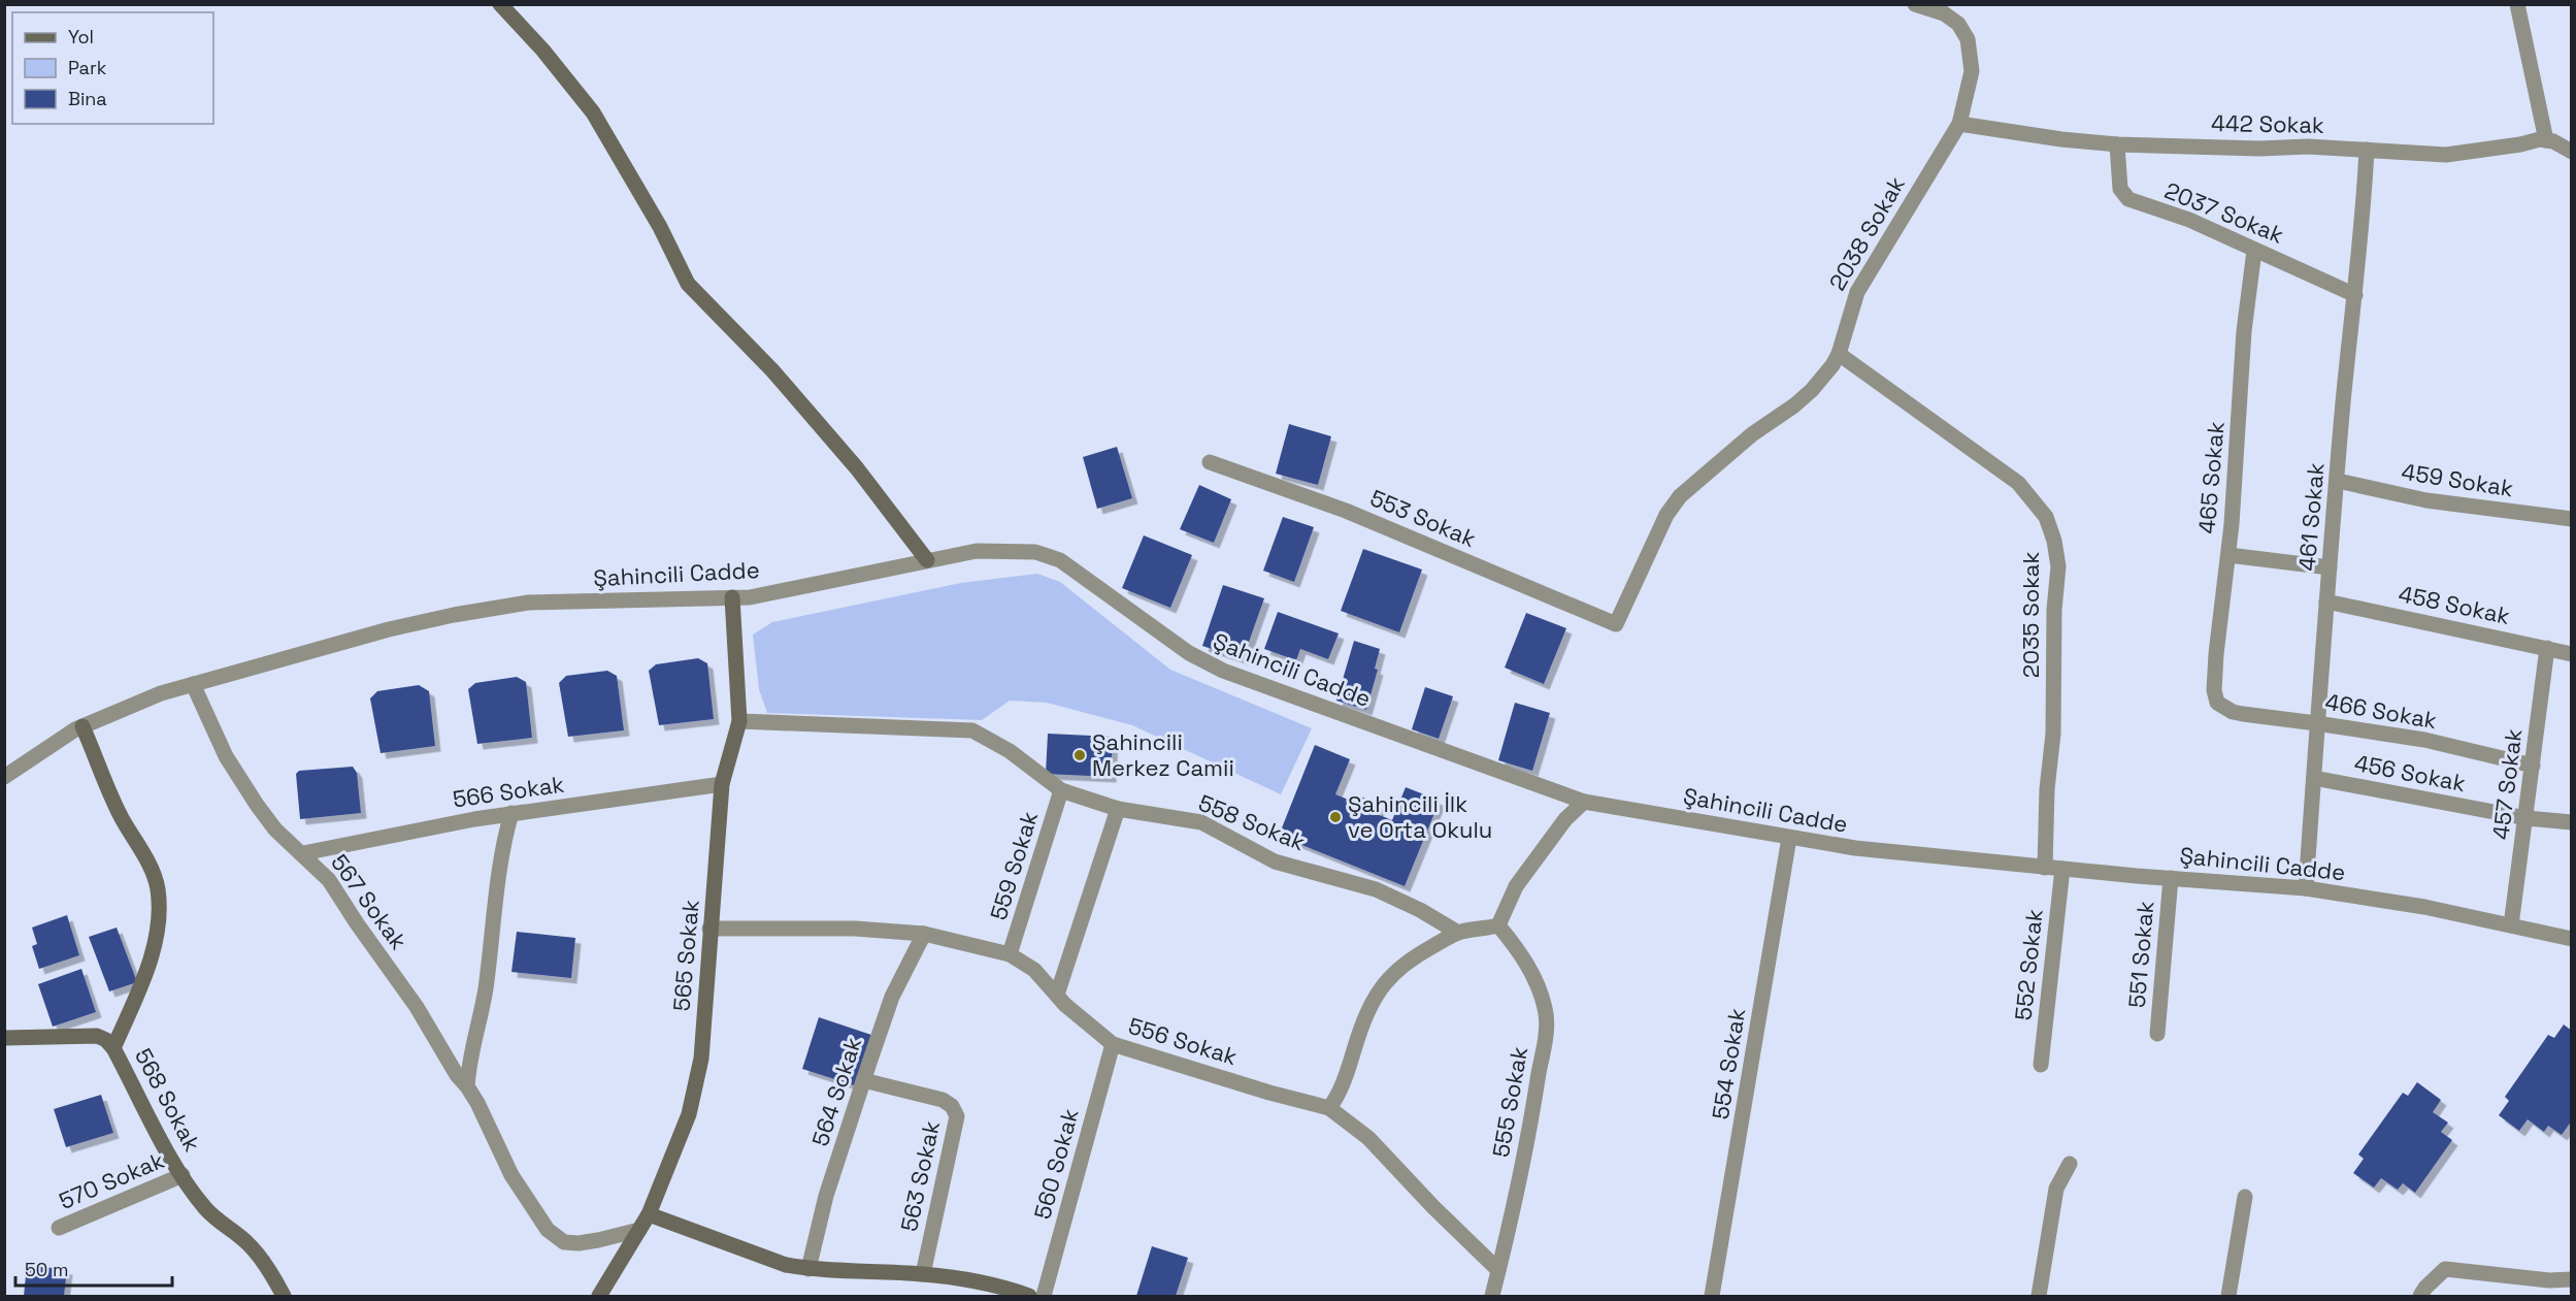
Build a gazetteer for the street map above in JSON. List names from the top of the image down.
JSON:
{
  "streets": {
    "street": [
      "442 Sokak",
      "2037 Sokak",
      "2038 Sokak",
      "465 Sokak",
      "459 Sokak",
      "461 Sokak",
      "553 Sokak",
      "Şahincili Cadde",
      "458 Sokak",
      "2035 Sokak",
      "466 Sokak",
      "456 Sokak",
      "457 Sokak",
      "566 Sokak",
      "558 Sokak",
      "559 Sokak",
      "567 Sokak",
      "551 Sokak",
      "565 Sokak",
      "552 Sokak",
      "556 Sokak",
      "554 Sokak",
      "564 Sokak",
      "568 Sokak",
      "555 Sokak",
      "560 Sokak",
      "563 Sokak",
      "570 Sokak"
    ]
  },
  "crossings": [
    ["442 Sokak", "2037 Sokak"],
    ["442 Sokak", "2038 Sokak"],
    ["442 Sokak", "461 Sokak"],
    ["2037 Sokak", "465 Sokak"],
    ["2037 Sokak", "461 Sokak"],
    ["2038 Sokak", "553 Sokak"],
    ["2038 Sokak", "2035 Sokak"],
    ["465 Sokak", "466 Sokak"],
    ["459 Sokak", "461 Sokak"],
    ["461 Sokak", "Şahincili Cadde"],
    ["461 Sokak", "458 Sokak"],
    ["461 Sokak", "466 Sokak"],
    ["461 Sokak", "456 Sokak"],
    ["Şahincili Cadde", "2035 Sokak"],
    ["Şahincili Cadde", "457 Sokak"],
    ["Şahincili Cadde", "567 Sokak"],
    ["Şahincili Cadde", "551 Sokak"],
    ["Şahincili Cadde", "565 Sokak"],
    ["Şahincili Cadde", "552 Sokak"],
    ["Şahincili Cadde", "554 Sokak"],
    ["Şahincili Cadde", "568 Sokak"],
    ["458 Sokak", "457 Sokak"],
    ["466 Sokak", "457 Sokak"],
    ["456 Sokak", "457 Sokak"],
    ["566 Sokak", "567 Sokak"],
    ["566 Sokak", "565 Sokak"],
    ["558 Sokak", "559 Sokak"],
    ["558 Sokak", "565 Sokak"],
    ["559 Sokak", "556 Sokak"],
    ["567 Sokak", "565 Sokak"],
    ["565 Sokak", "556 Sokak"],
    ["556 Sokak", "564 Sokak"],
    ["556 Sokak", "555 Sokak"],
    ["556 Sokak", "560 Sokak"],
    ["564 Sokak", "563 Sokak"],
    ["568 Sokak", "570 Sokak"]
  ],
  "places": ["Şahincili Merkez Camii", "Şahincili İlk ve Orta Okulu"],
  "legend": ["Yol", "Park", "Bina"],
  "scale_bar": "50 m"
}
